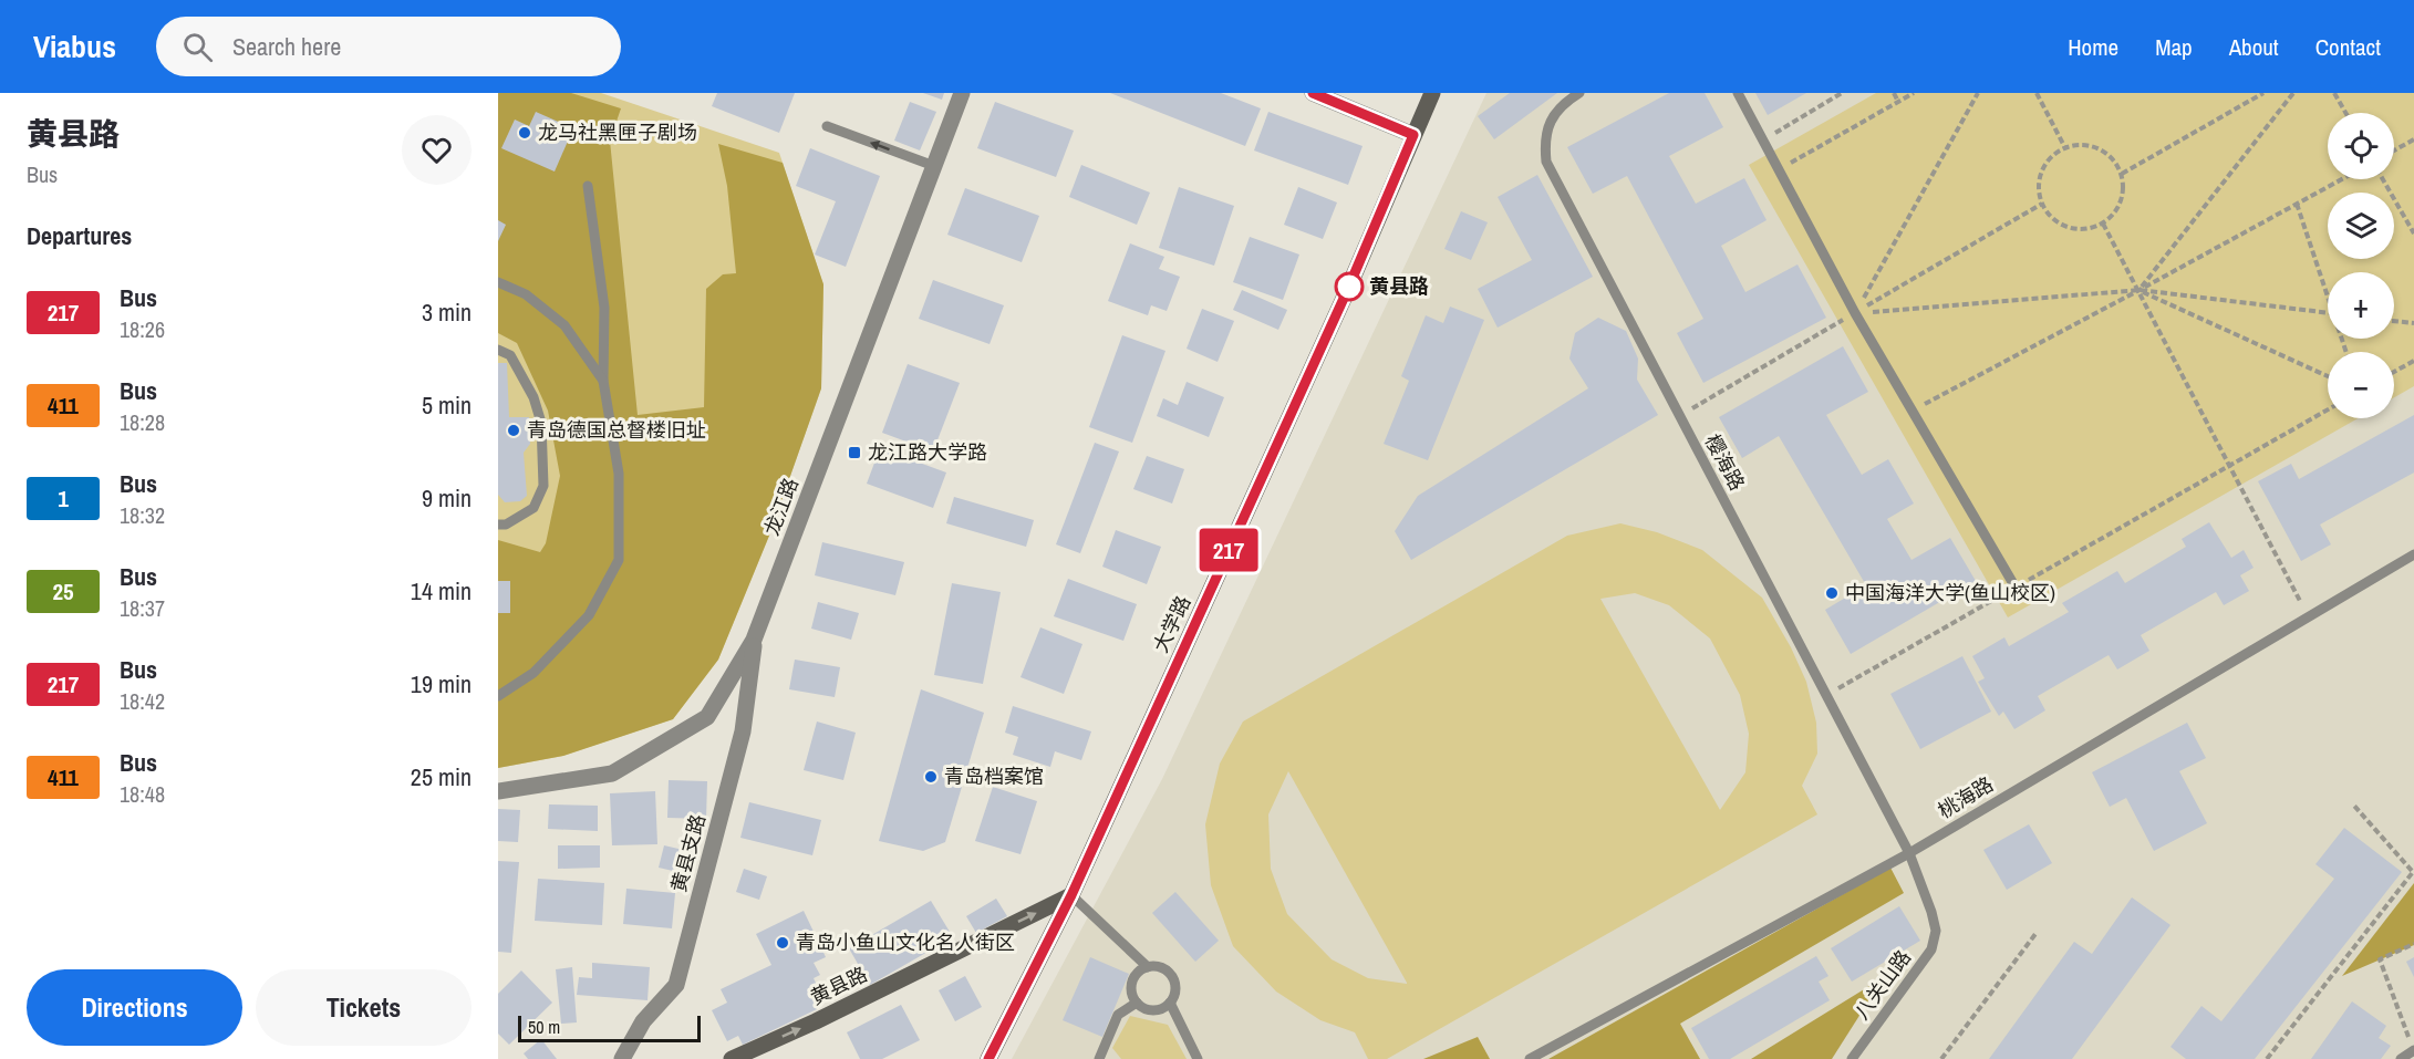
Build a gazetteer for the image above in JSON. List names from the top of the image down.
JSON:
{
  "streets": {
    "main road": ["大学路", "黄县路"],
    "street": ["龙江路", "黄县支路"],
    "lane": ["樱海路", "桃海路", "八关山路"]
  },
  "crossings": [
    ["樱海路", "桃海路"],
    ["樱海路", "八关山路"],
    ["龙江路", "黄县支路"],
    ["大学路", "黄县路"],
    ["桃海路", "八关山路"]
  ],
  "one_way": ["黄县路"],
  "places": {
    "other": [
      "龙马社黑匣子剧场",
      "黄县路",
      "青岛德国总督楼旧址",
      "中国海洋大学(鱼山校区)",
      "青岛档案馆",
      "青岛小鱼山文化名人街区"
    ],
    "transit": ["龙江路大学路"]
  },
  "lines": ["bus line 217"],
  "scale_bar": "50 m",
  "page": {
    "header": "Viabus",
    "search": "Search here",
    "nav": [
      "Home",
      "Map",
      "About",
      "Contact"
    ],
    "heading": [
      ["黄县路", "Bus"],
      "Departures"
    ],
    "on_map": "217",
    "map_buttons": ["+", "−"],
    "list": [
      {
        "mark": "217",
        "name": "Bus",
        "note": "18:26",
        "value": "3 min"
      },
      {
        "mark": "411",
        "name": "Bus",
        "note": "18:28",
        "value": "5 min"
      },
      {
        "mark": "1",
        "name": "Bus",
        "note": "18:32",
        "value": "9 min"
      },
      {
        "mark": "25",
        "name": "Bus",
        "note": "18:37",
        "value": "14 min"
      },
      {
        "mark": "217",
        "name": "Bus",
        "note": "18:42",
        "value": "19 min"
      },
      {
        "mark": "411",
        "name": "Bus",
        "note": "18:48",
        "value": "25 min"
      }
    ],
    "buttons": ["Directions", "Tickets"],
    "scale": "50 m"
  }
}
